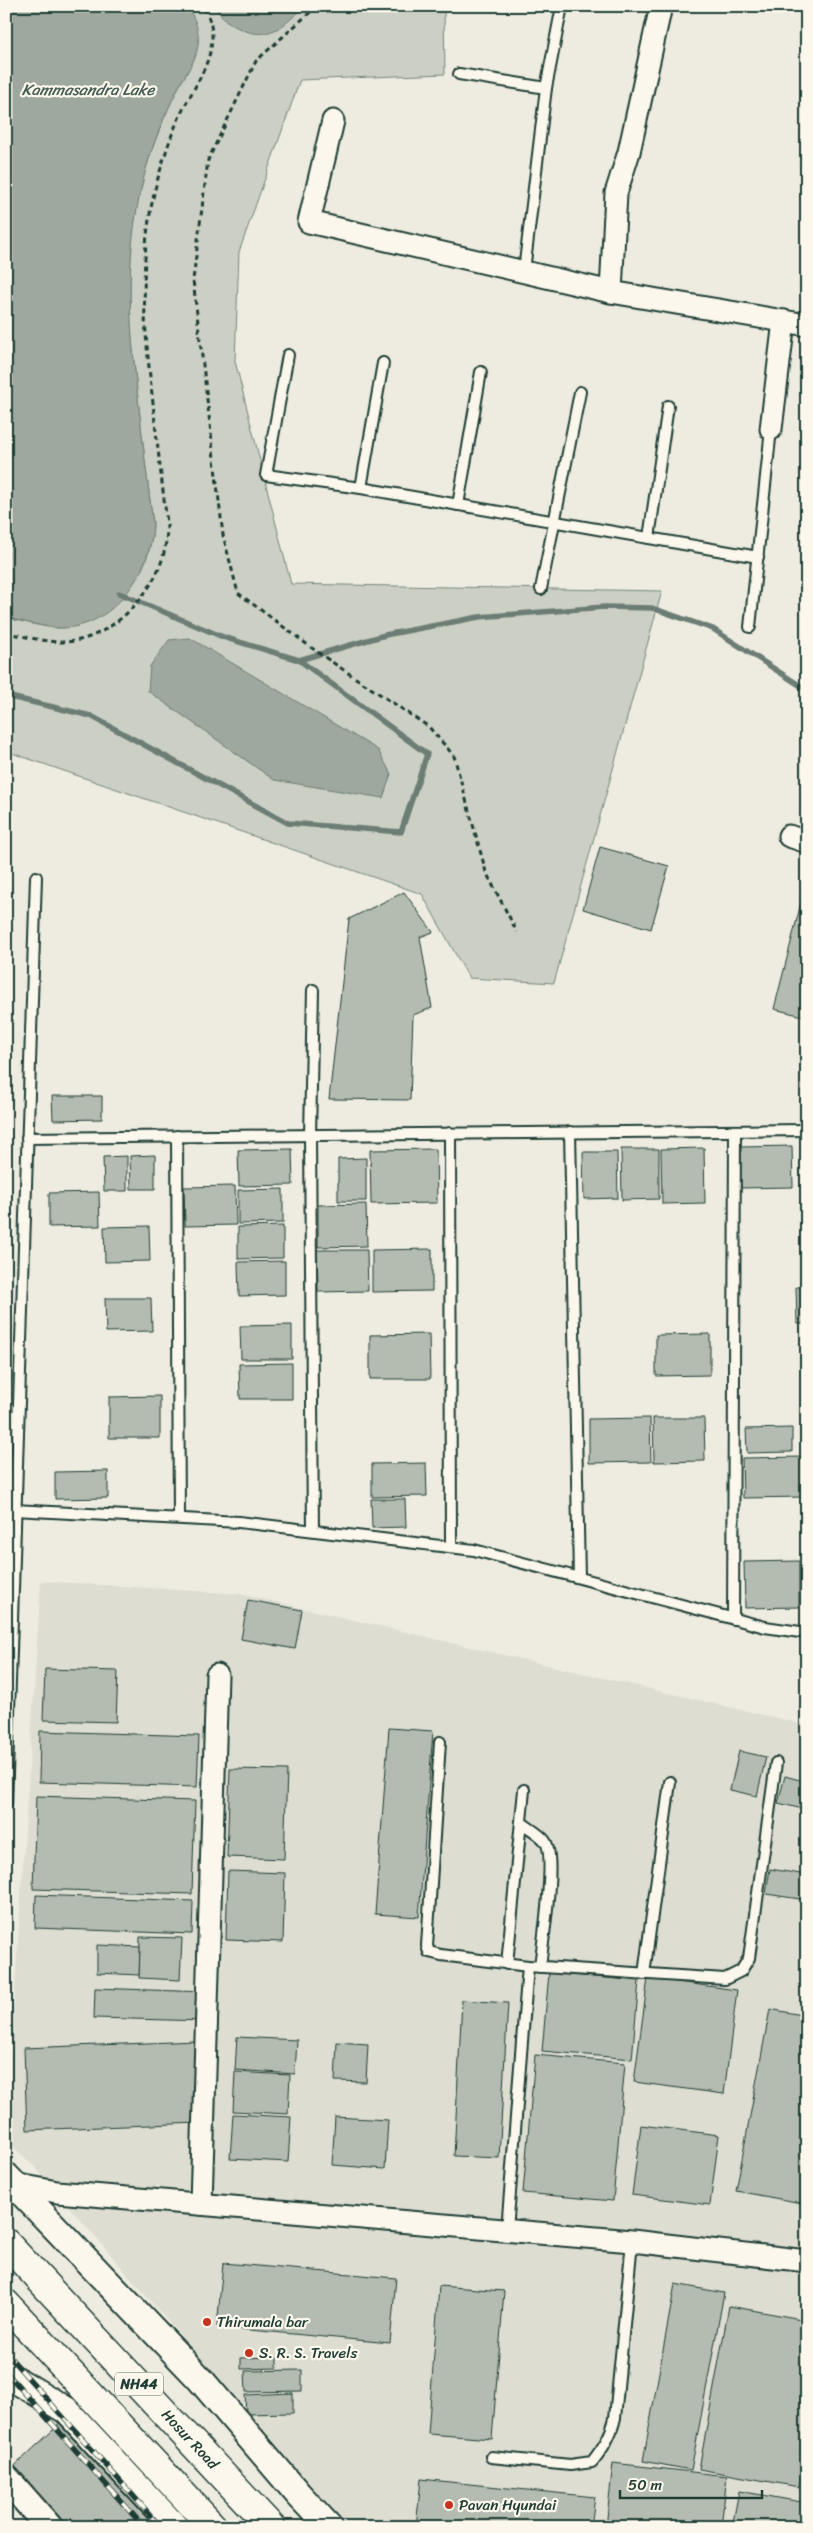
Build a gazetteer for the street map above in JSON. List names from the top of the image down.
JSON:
{
  "streets": {
    "highway": ["NH44", "Hosur Road"]
  },
  "water": ["Kammasandra Lake"],
  "places": ["Thirumala bar", "S. R. S. Travels", "Pavan Hyundai"],
  "scale_bar": "50 m"
}
